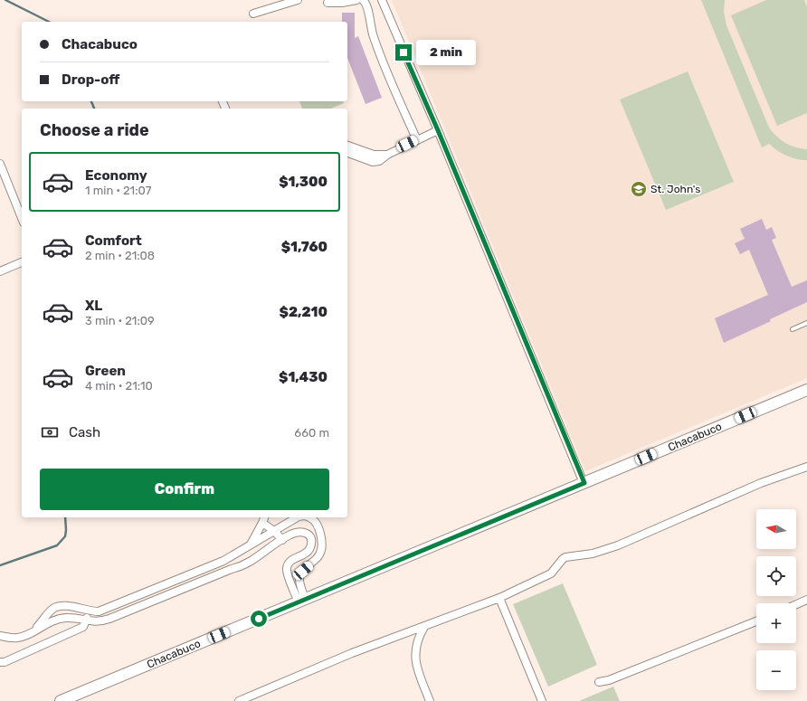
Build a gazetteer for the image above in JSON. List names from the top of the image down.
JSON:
{
  "streets": {
    "street": ["Chacabuco"]
  },
  "places": {
    "school or university": ["St. John's"]
  },
  "north": "left",
  "page": {
    "banner": ["Chacabuco", "Drop-off"],
    "bubble": "2 min",
    "heading": "Choose a ride",
    "list": [
      {
        "name": "Economy",
        "note": "1 min · 21:07",
        "value": "$1,300"
      },
      {
        "name": "Comfort",
        "note": "2 min · 21:08",
        "value": "$1,760"
      },
      {
        "name": "XL",
        "note": "3 min · 21:09",
        "value": "$2,210"
      },
      {
        "name": "Green",
        "note": "4 min · 21:10",
        "value": "$1,430"
      }
    ],
    "pay": ["Cash", "660 m"],
    "buttons": "Confirm",
    "map_buttons": ["+", "−"]
  }
}
